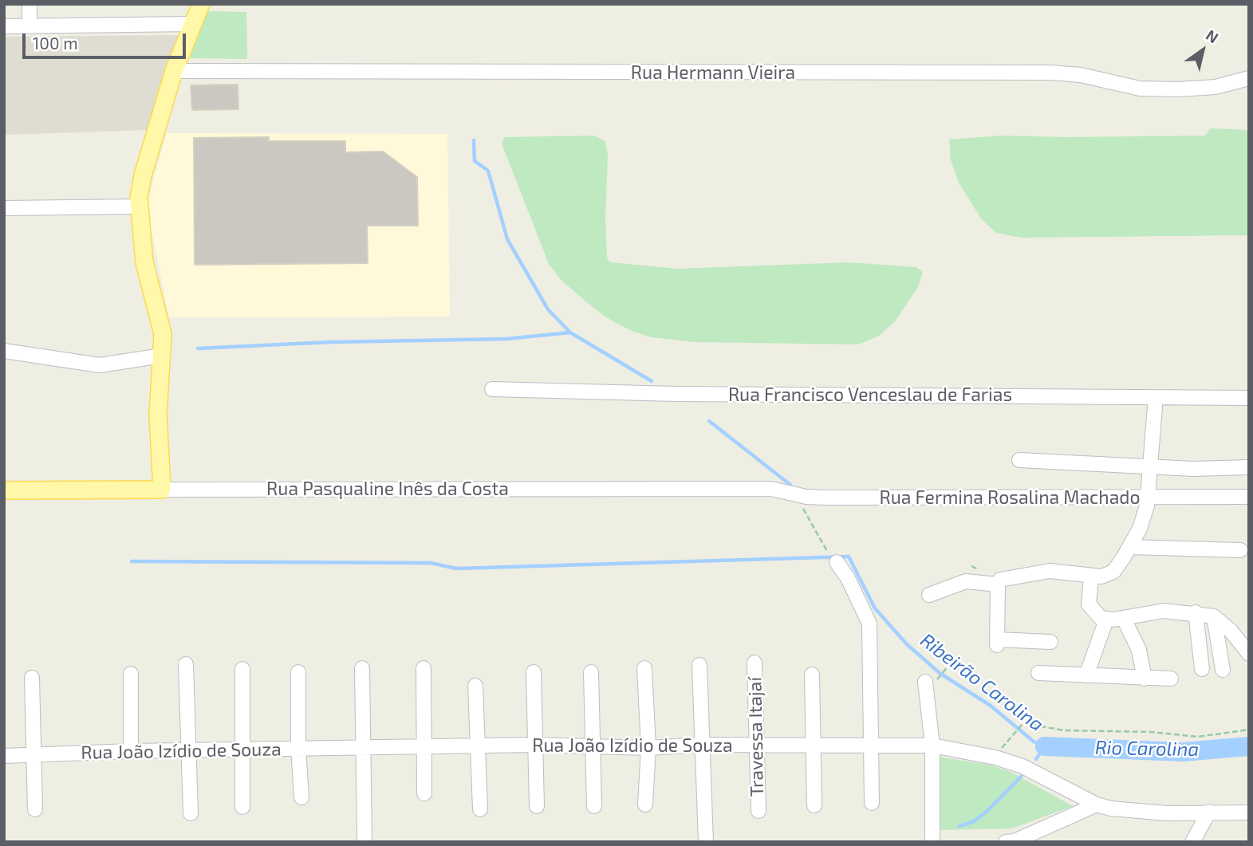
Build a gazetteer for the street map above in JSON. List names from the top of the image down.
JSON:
{
  "streets": {
    "main road": ["Rua Pasqualine Inês da Costa"],
    "street": [
      "Rua Hermann Vieira",
      "Rua Francisco Venceslau de Farias",
      "Rua Fermina Rosalina Machado",
      "Travessa Itajaí",
      "Rua João Izídio de Souza"
    ]
  },
  "crossings": [
    ["Rua Pasqualine Inês da Costa", "Rua Fermina Rosalina Machado"],
    ["Travessa Itajaí", "Rua João Izídio de Souza"]
  ],
  "water": ["Ribeirão Carolina", "Rio Carolina"],
  "scale_bar": "100 m",
  "north": "top right"
}
